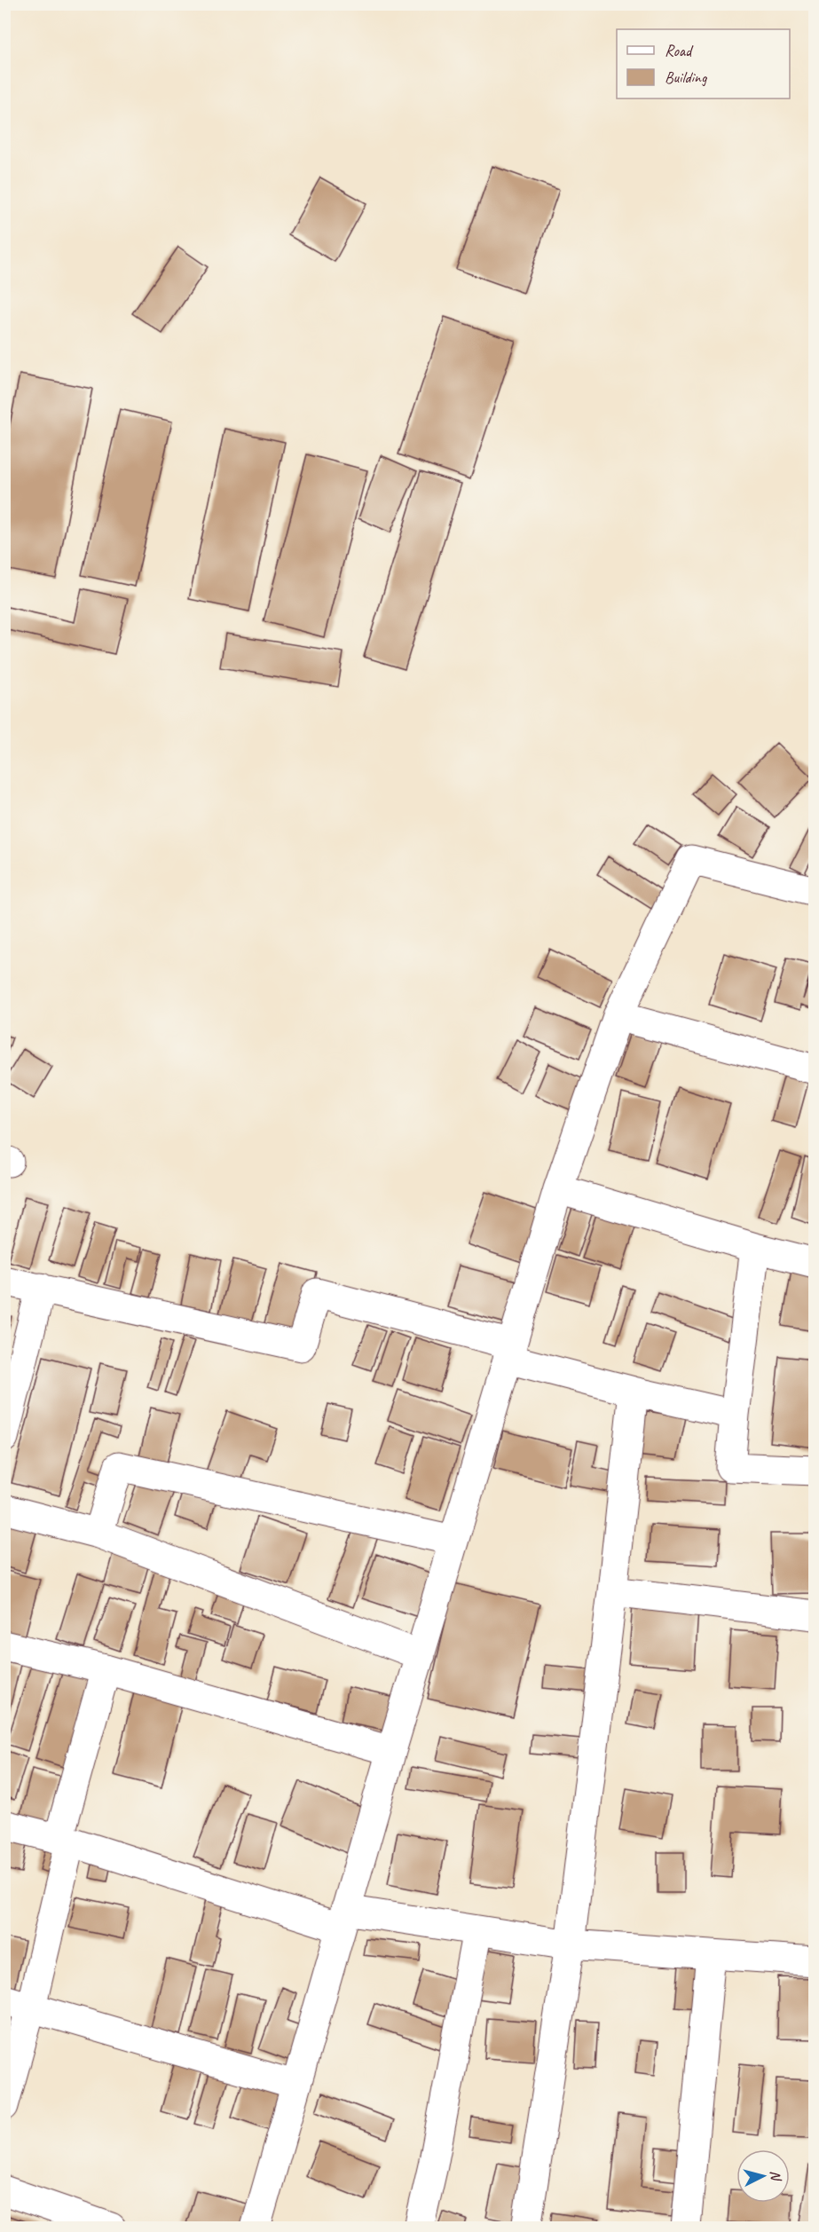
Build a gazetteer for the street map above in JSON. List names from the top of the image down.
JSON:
{
  "legend": ["Road", "Building"],
  "north": "right"
}
